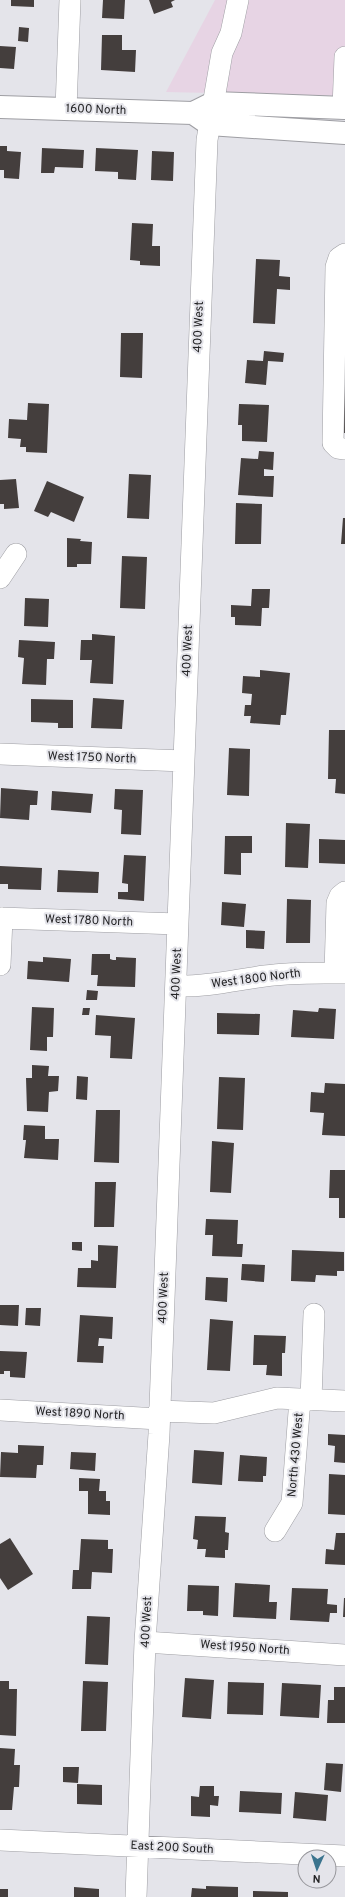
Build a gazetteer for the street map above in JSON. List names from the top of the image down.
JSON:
{
  "streets": {
    "main road": ["1600 North"],
    "street": [
      "400 West",
      "West 1750 North",
      "West 1780 North",
      "West 1800 North",
      "West 1890 North",
      "North 430 West",
      "West 1950 North",
      "East 200 South"
    ]
  },
  "crossings": [
    ["1600 North", "400 West"],
    ["400 West", "West 1750 North"],
    ["400 West", "West 1780 North"],
    ["400 West", "West 1800 North"],
    ["400 West", "West 1890 North"],
    ["400 West", "West 1950 North"],
    ["400 West", "East 200 South"],
    ["West 1890 North", "North 430 West"]
  ],
  "north": "bottom"
}
